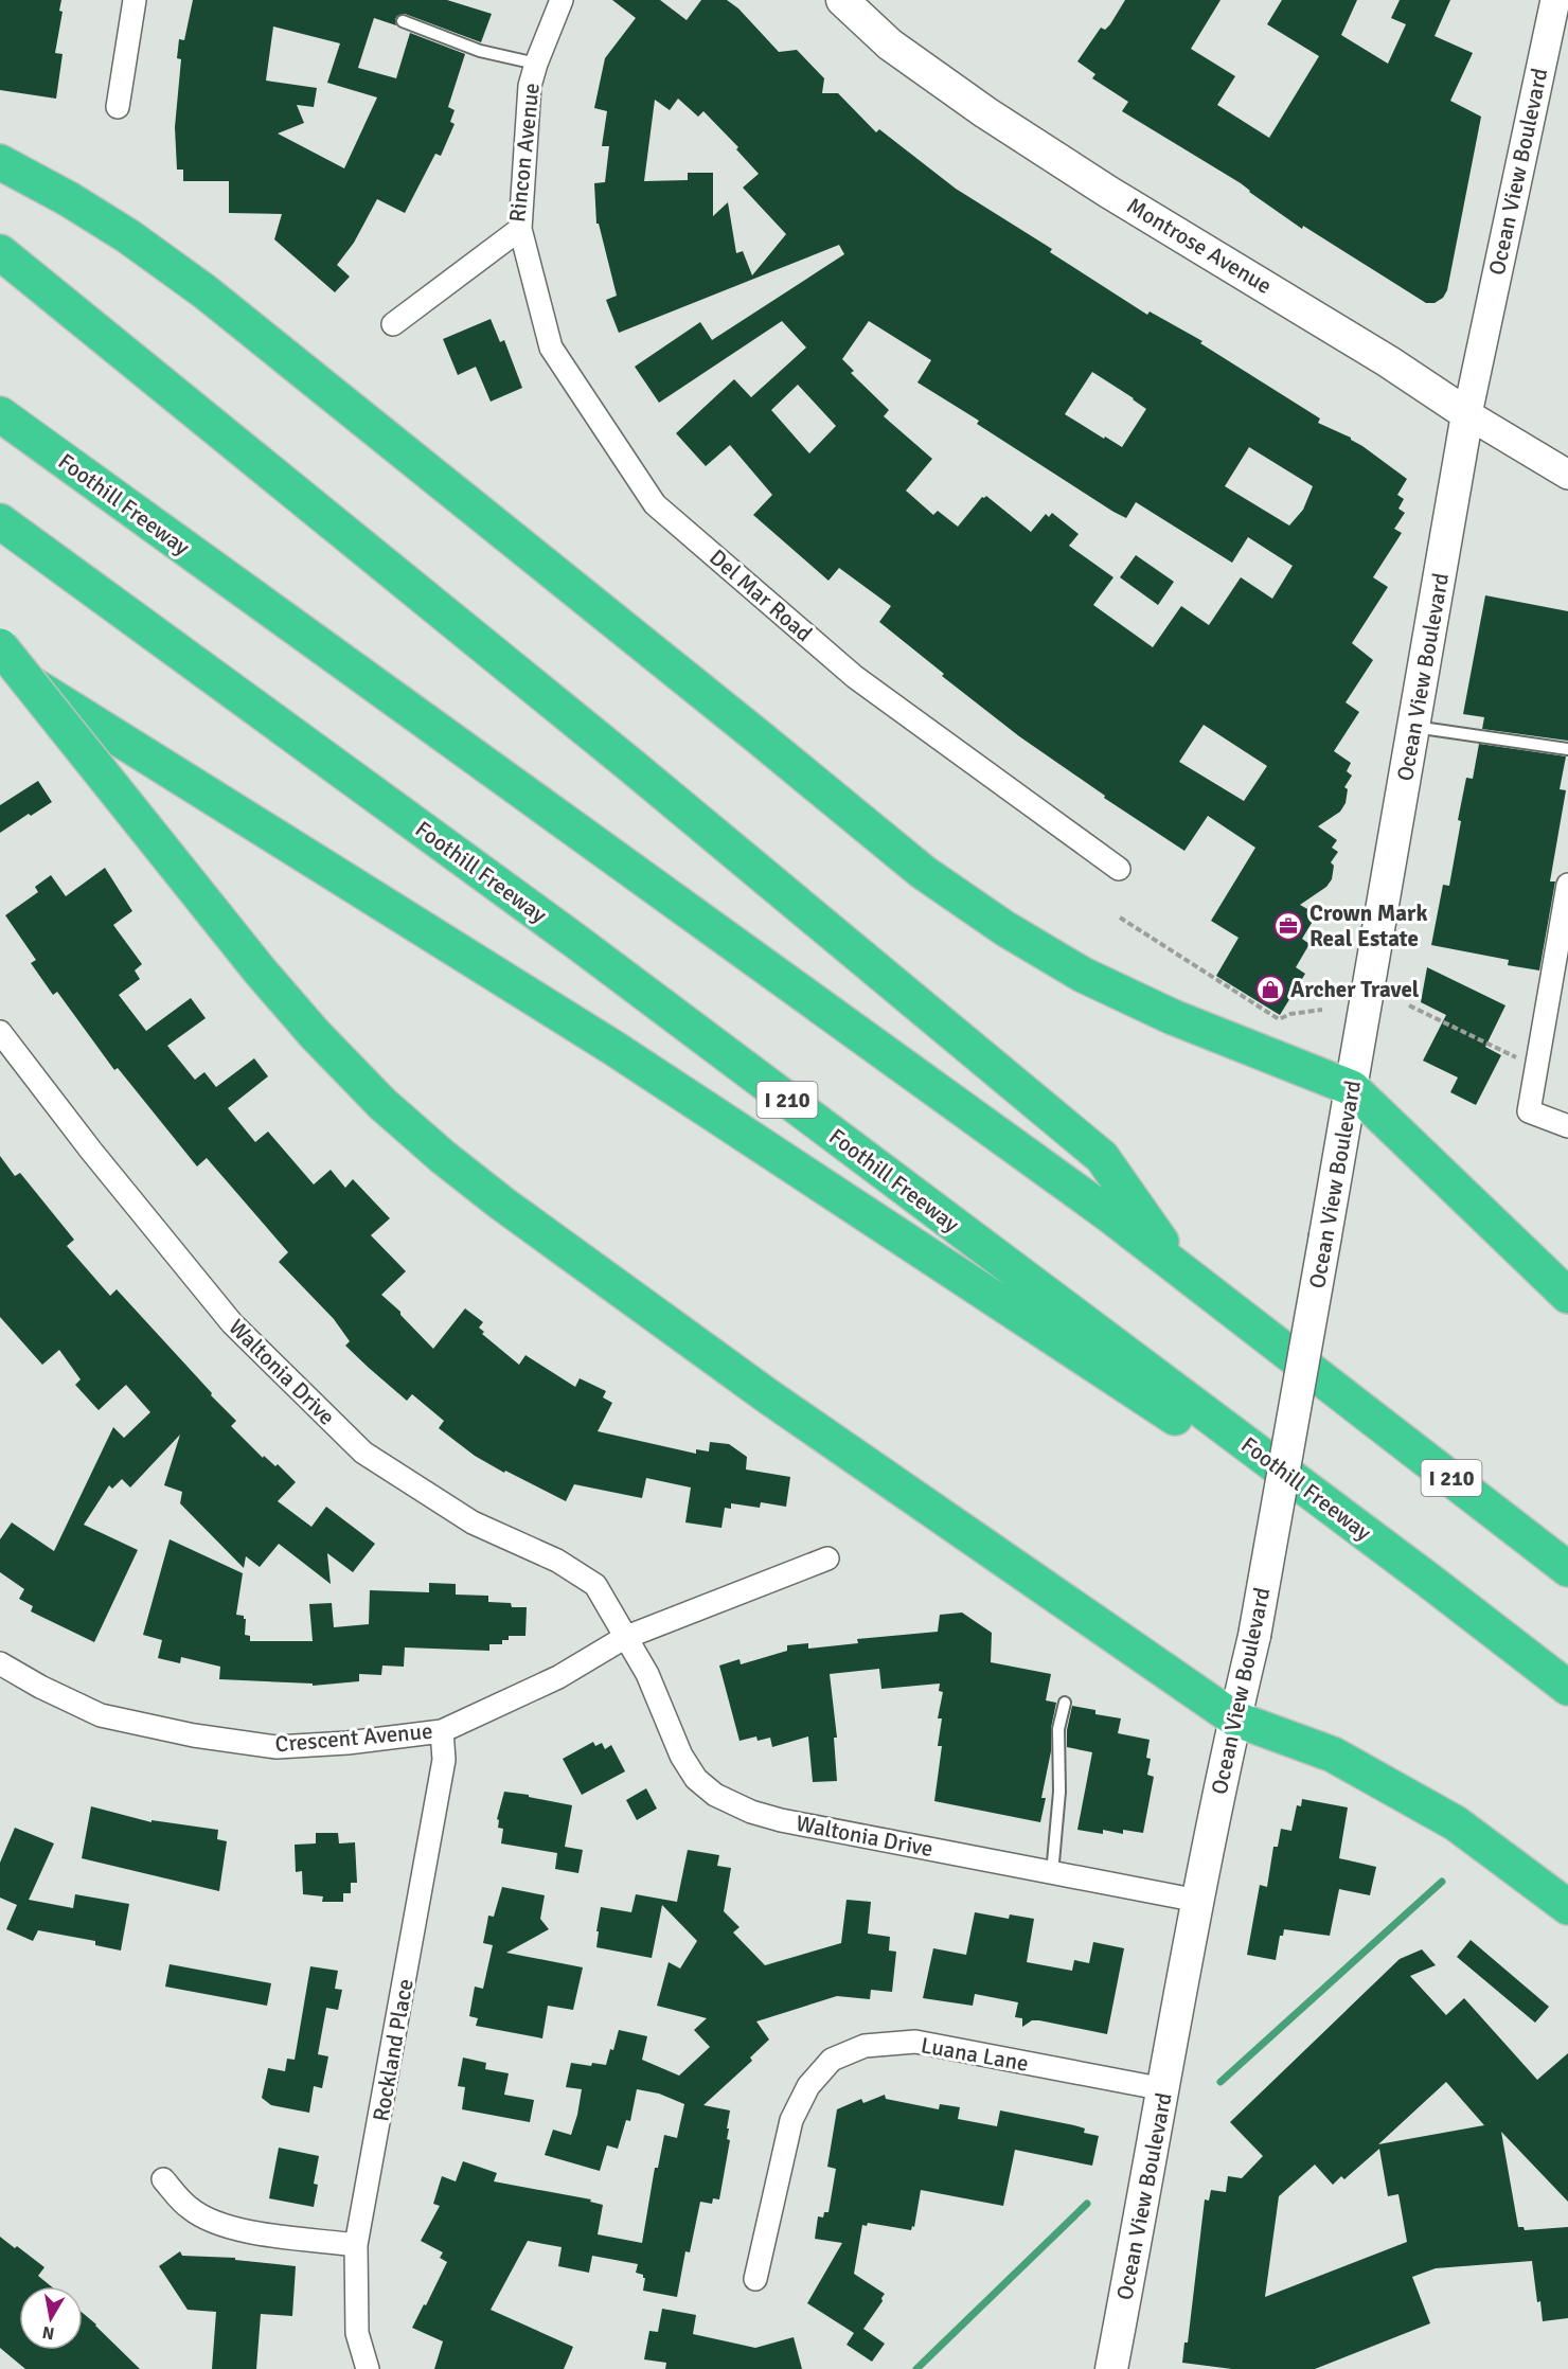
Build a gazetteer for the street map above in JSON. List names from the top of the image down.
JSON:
{
  "streets": {
    "highway": ["Foothill Freeway", "I 210"],
    "main road": ["Ocean View Boulevard", "Montrose Avenue"],
    "street": [
      "Rincon Avenue",
      "Del Mar Road",
      "Waltonia Drive",
      "Crescent Avenue",
      "Rockland Place",
      "Luana Lane"
    ]
  },
  "crossings": [
    ["Rincon Avenue", "Del Mar Road"],
    ["Ocean View Boulevard", "Montrose Avenue"],
    ["Ocean View Boulevard", "Waltonia Drive"],
    ["Ocean View Boulevard", "Luana Lane"],
    ["Waltonia Drive", "Crescent Avenue"],
    ["Crescent Avenue", "Rockland Place"]
  ],
  "places": {
    "office": ["Crown Mark Real Estate"],
    "shop": ["Archer Travel"]
  },
  "north": "bottom"
}
